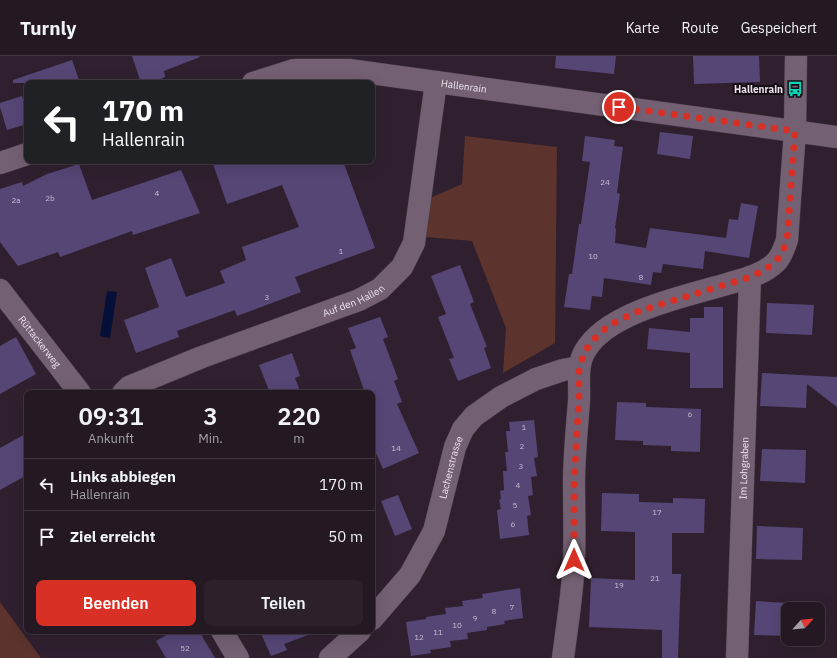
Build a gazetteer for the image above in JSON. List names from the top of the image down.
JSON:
{
  "streets": {
    "street": [
      "Hallenrain",
      "Auf den Hallen",
      "Rüttackerweg",
      "Lachenstrasse",
      "Im Lohgraben"
    ]
  },
  "crossings": [
    ["Hallenrain", "Auf den Hallen"]
  ],
  "places": {
    "bus stop": ["Hallenrain"]
  },
  "house_numbers": [
    "24",
    "4",
    "2b",
    "2a",
    "1",
    "10",
    "8",
    "3",
    "6",
    "1",
    "2",
    "14",
    "3",
    "4",
    "5",
    "17",
    "6",
    "21",
    "19",
    "7",
    "8",
    "9",
    "10",
    "11",
    "12",
    "52"
  ],
  "north": "top right",
  "page": {
    "header": "Turnly",
    "nav": ["Karte", "Route", "Gespeichert"],
    "turn": ["170 m", "Hallenrain"],
    "eta": [
      "09:31",
      "Ankunft",
      "3",
      "Min.",
      "220",
      "m"
    ],
    "list": [
      {
        "name": "Links abbiegen",
        "note": "Hallenrain",
        "value": "170 m"
      },
      {
        "name": "Ziel erreicht",
        "value": "50 m"
      }
    ],
    "buttons": ["Beenden", "Teilen"]
  }
}
